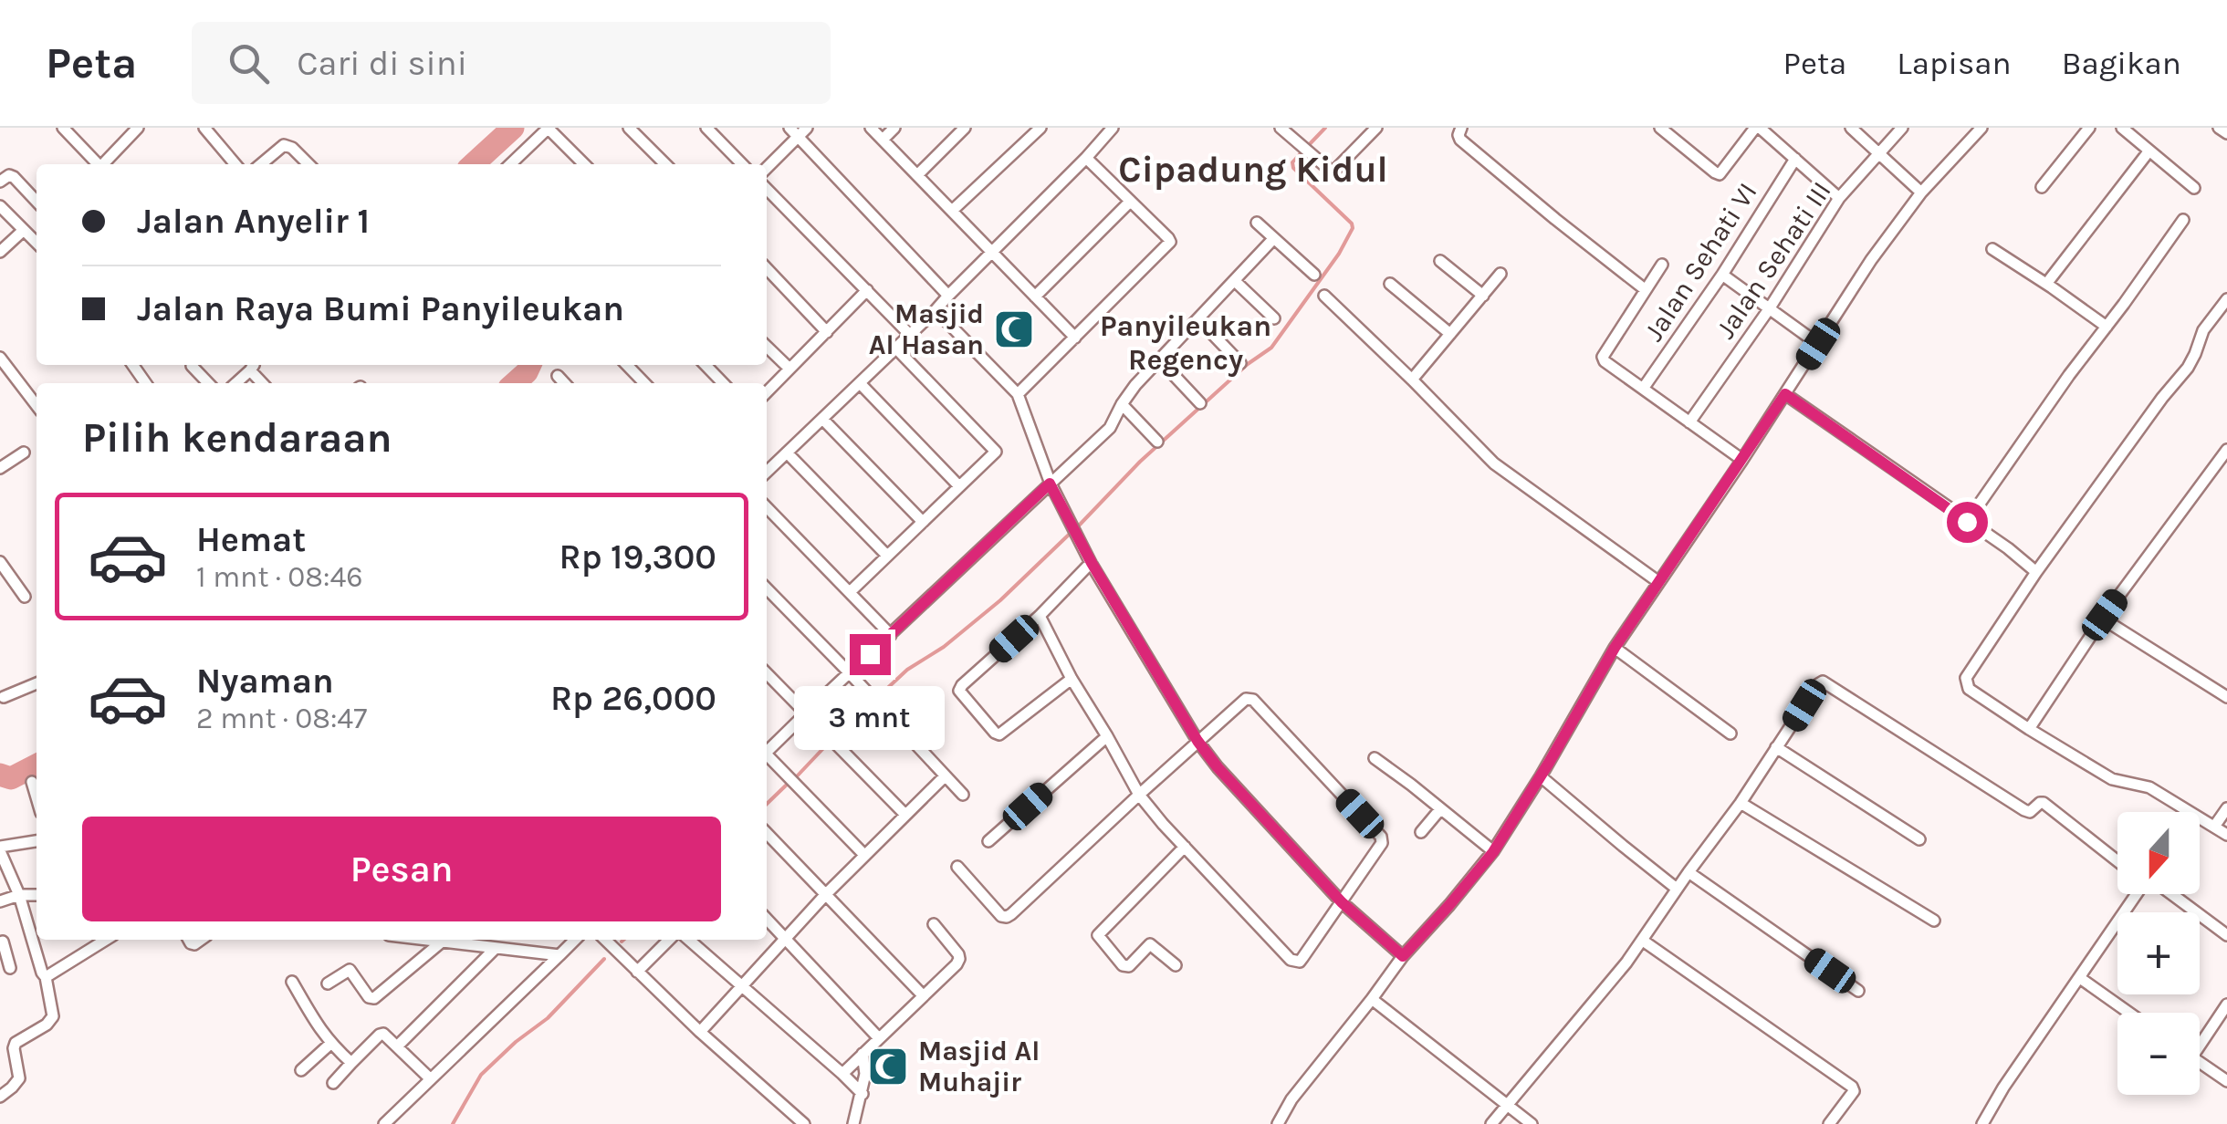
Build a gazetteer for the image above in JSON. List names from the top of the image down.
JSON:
{
  "streets": {
    "street": ["Jalan Sehati III", "Jalan Sehati VI"]
  },
  "districts": ["Cipadung Kidul", "Panyileukan Regency"],
  "places": {
    "mosque": ["Masjid Al Hasan", "Masjid Al Muhajir"]
  },
  "north": "bottom",
  "page": {
    "header": "Peta",
    "search": "Cari di sini",
    "nav": ["Peta", "Lapisan", "Bagikan"],
    "banner": ["Jalan Anyelir 1", "Jalan Raya Bumi Panyileukan"],
    "heading": "Pilih kendaraan",
    "list": [
      {
        "name": "Hemat",
        "note": "1 mnt · 08:46",
        "value": "Rp 19,300"
      },
      {
        "name": "Nyaman",
        "note": "2 mnt · 08:47",
        "value": "Rp 26,000"
      }
    ],
    "bubble": "3 mnt",
    "buttons": "Pesan",
    "map_buttons": ["+", "−"]
  }
}
